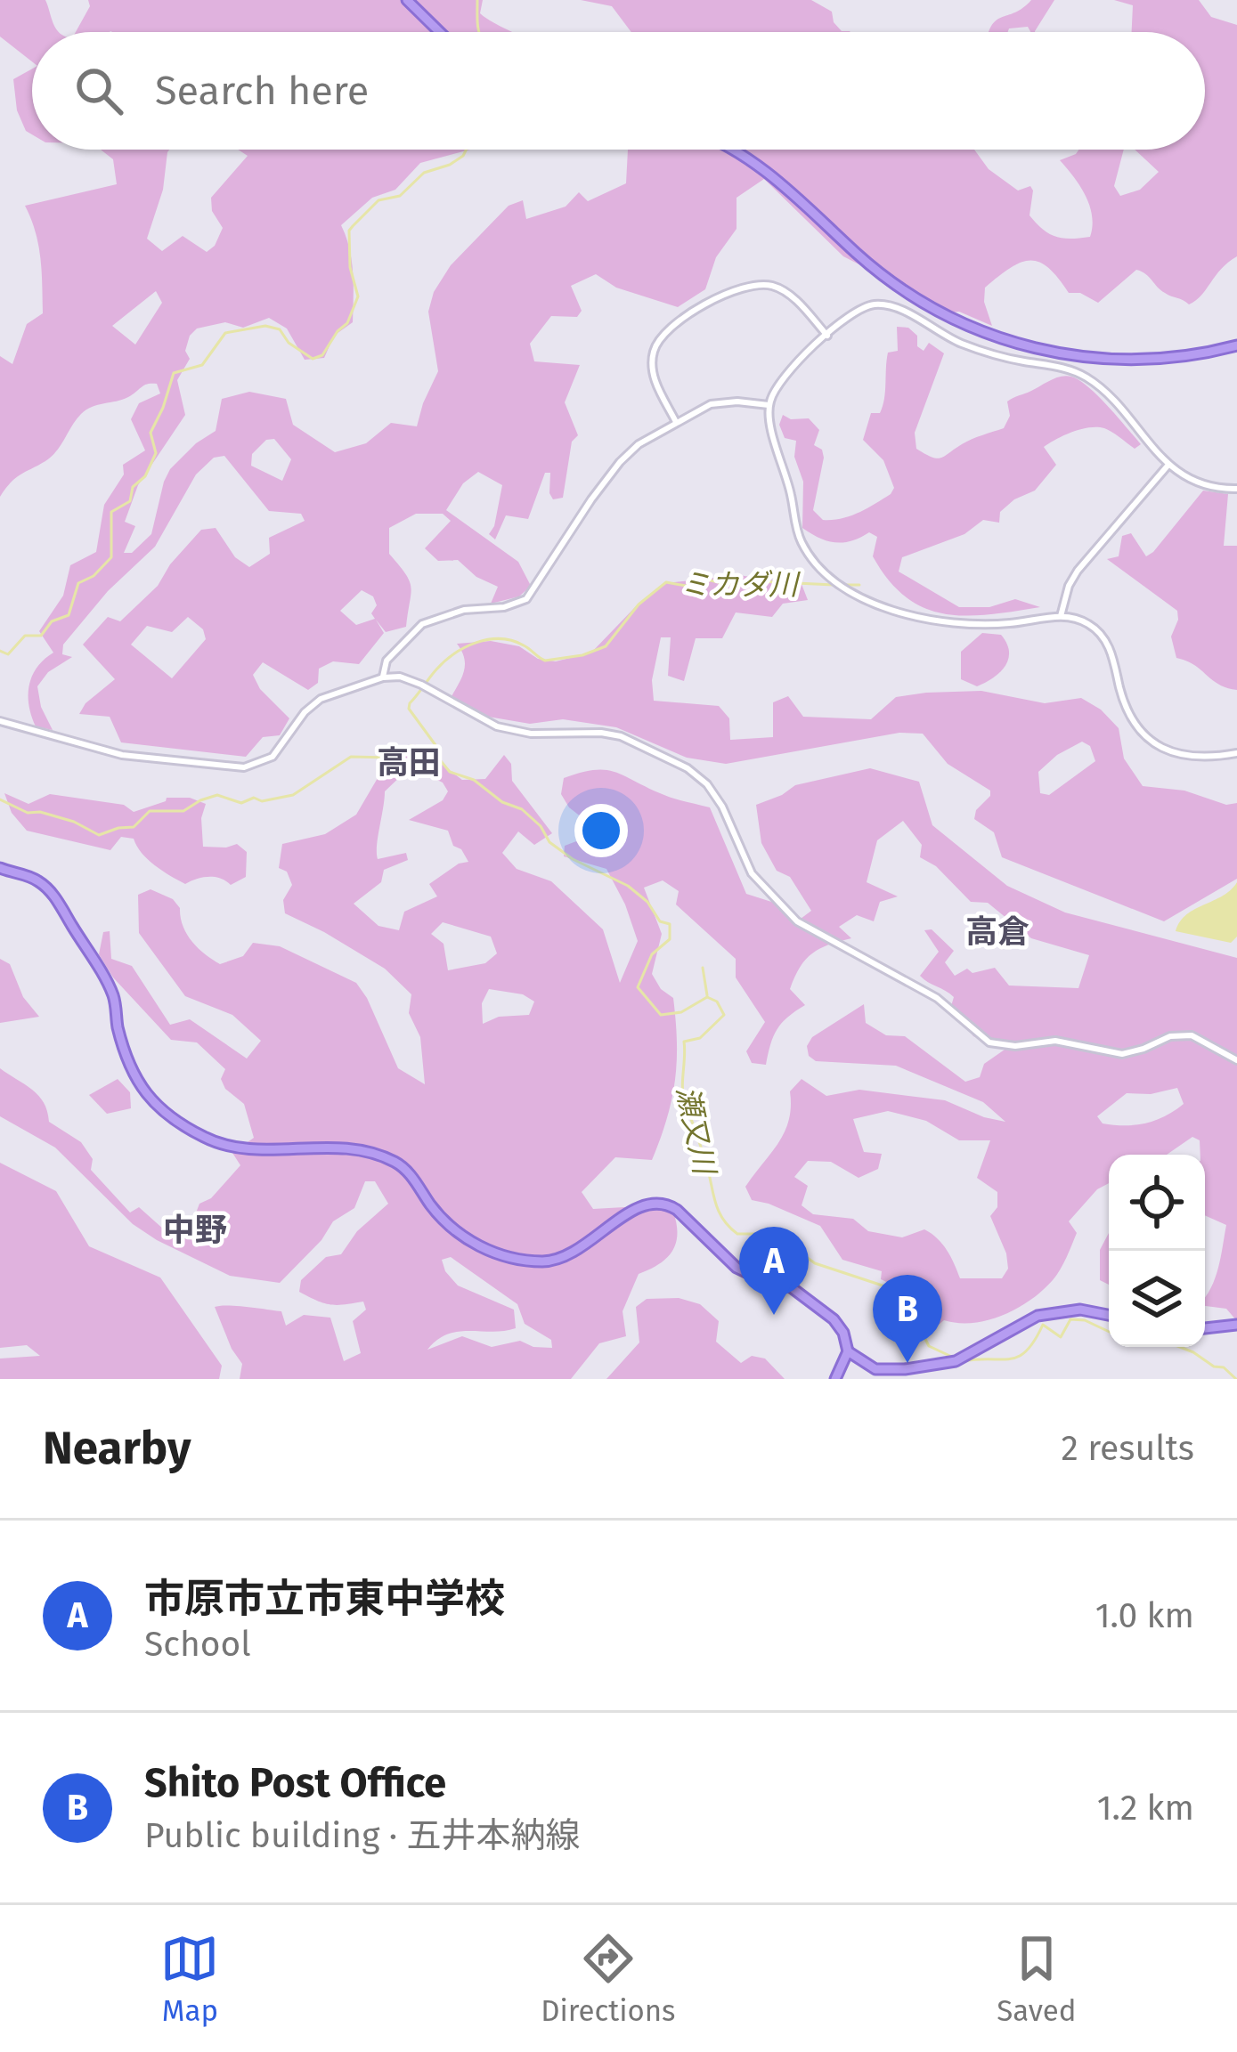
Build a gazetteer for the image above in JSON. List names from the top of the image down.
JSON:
{
  "districts": ["高田", "高倉", "中野"],
  "water": ["ミカダ川", "瀬又川"],
  "page": {
    "search": "Search here",
    "pins": ["A", "B"],
    "heading": ["Nearby", "2 results"],
    "list": [
      {
        "mark": "A",
        "name": "市原市立市東中学校",
        "note": "School",
        "value": "1.0 km"
      },
      {
        "mark": "B",
        "name": "Shito Post Office",
        "note": "Public building · 五井本納線",
        "value": "1.2 km"
      }
    ],
    "nav": ["Map", "Directions", "Saved"]
  }
}
